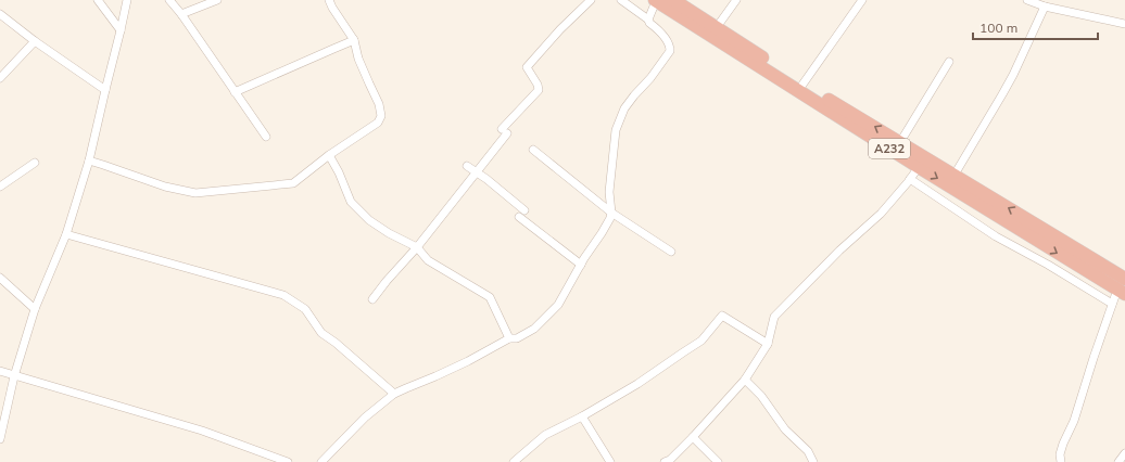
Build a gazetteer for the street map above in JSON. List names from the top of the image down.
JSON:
{
  "streets": {
    "highway": ["A232"]
  },
  "scale_bar": "100 m"
}
